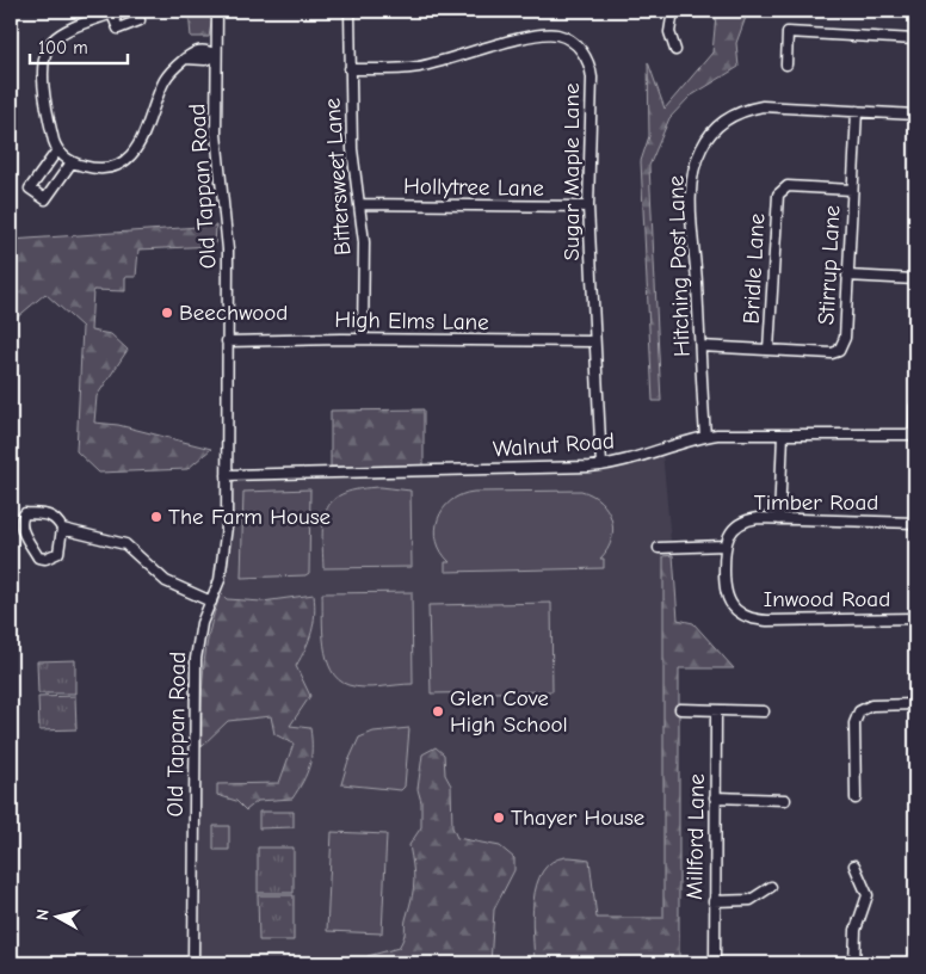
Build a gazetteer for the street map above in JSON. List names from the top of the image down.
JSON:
{
  "streets": {
    "street": [
      "Sugar Maple Lane",
      "Bittersweet Lane",
      "Old Tappan Road",
      "Hollytree Lane",
      "Stirrup Lane",
      "Hitching Post Lane",
      "Bridle Lane",
      "High Elms Lane",
      "Walnut Road",
      "Timber Road",
      "Inwood Road",
      "Millford Lane"
    ]
  },
  "crossings": [
    ["Sugar Maple Lane", "Bittersweet Lane"],
    ["Sugar Maple Lane", "Hollytree Lane"],
    ["Sugar Maple Lane", "High Elms Lane"],
    ["Sugar Maple Lane", "Walnut Road"],
    ["Bittersweet Lane", "Hollytree Lane"],
    ["Bittersweet Lane", "High Elms Lane"],
    ["Old Tappan Road", "High Elms Lane"],
    ["Old Tappan Road", "Walnut Road"],
    ["Stirrup Lane", "Hitching Post Lane"],
    ["Stirrup Lane", "Bridle Lane"],
    ["Hitching Post Lane", "Walnut Road"],
    ["Timber Road", "Inwood Road"]
  ],
  "places": [
    "Beechwood",
    "The Farm House",
    "Glen Cove High School",
    "Thayer House"
  ],
  "scale_bar": "100 m",
  "north": "left"
}
